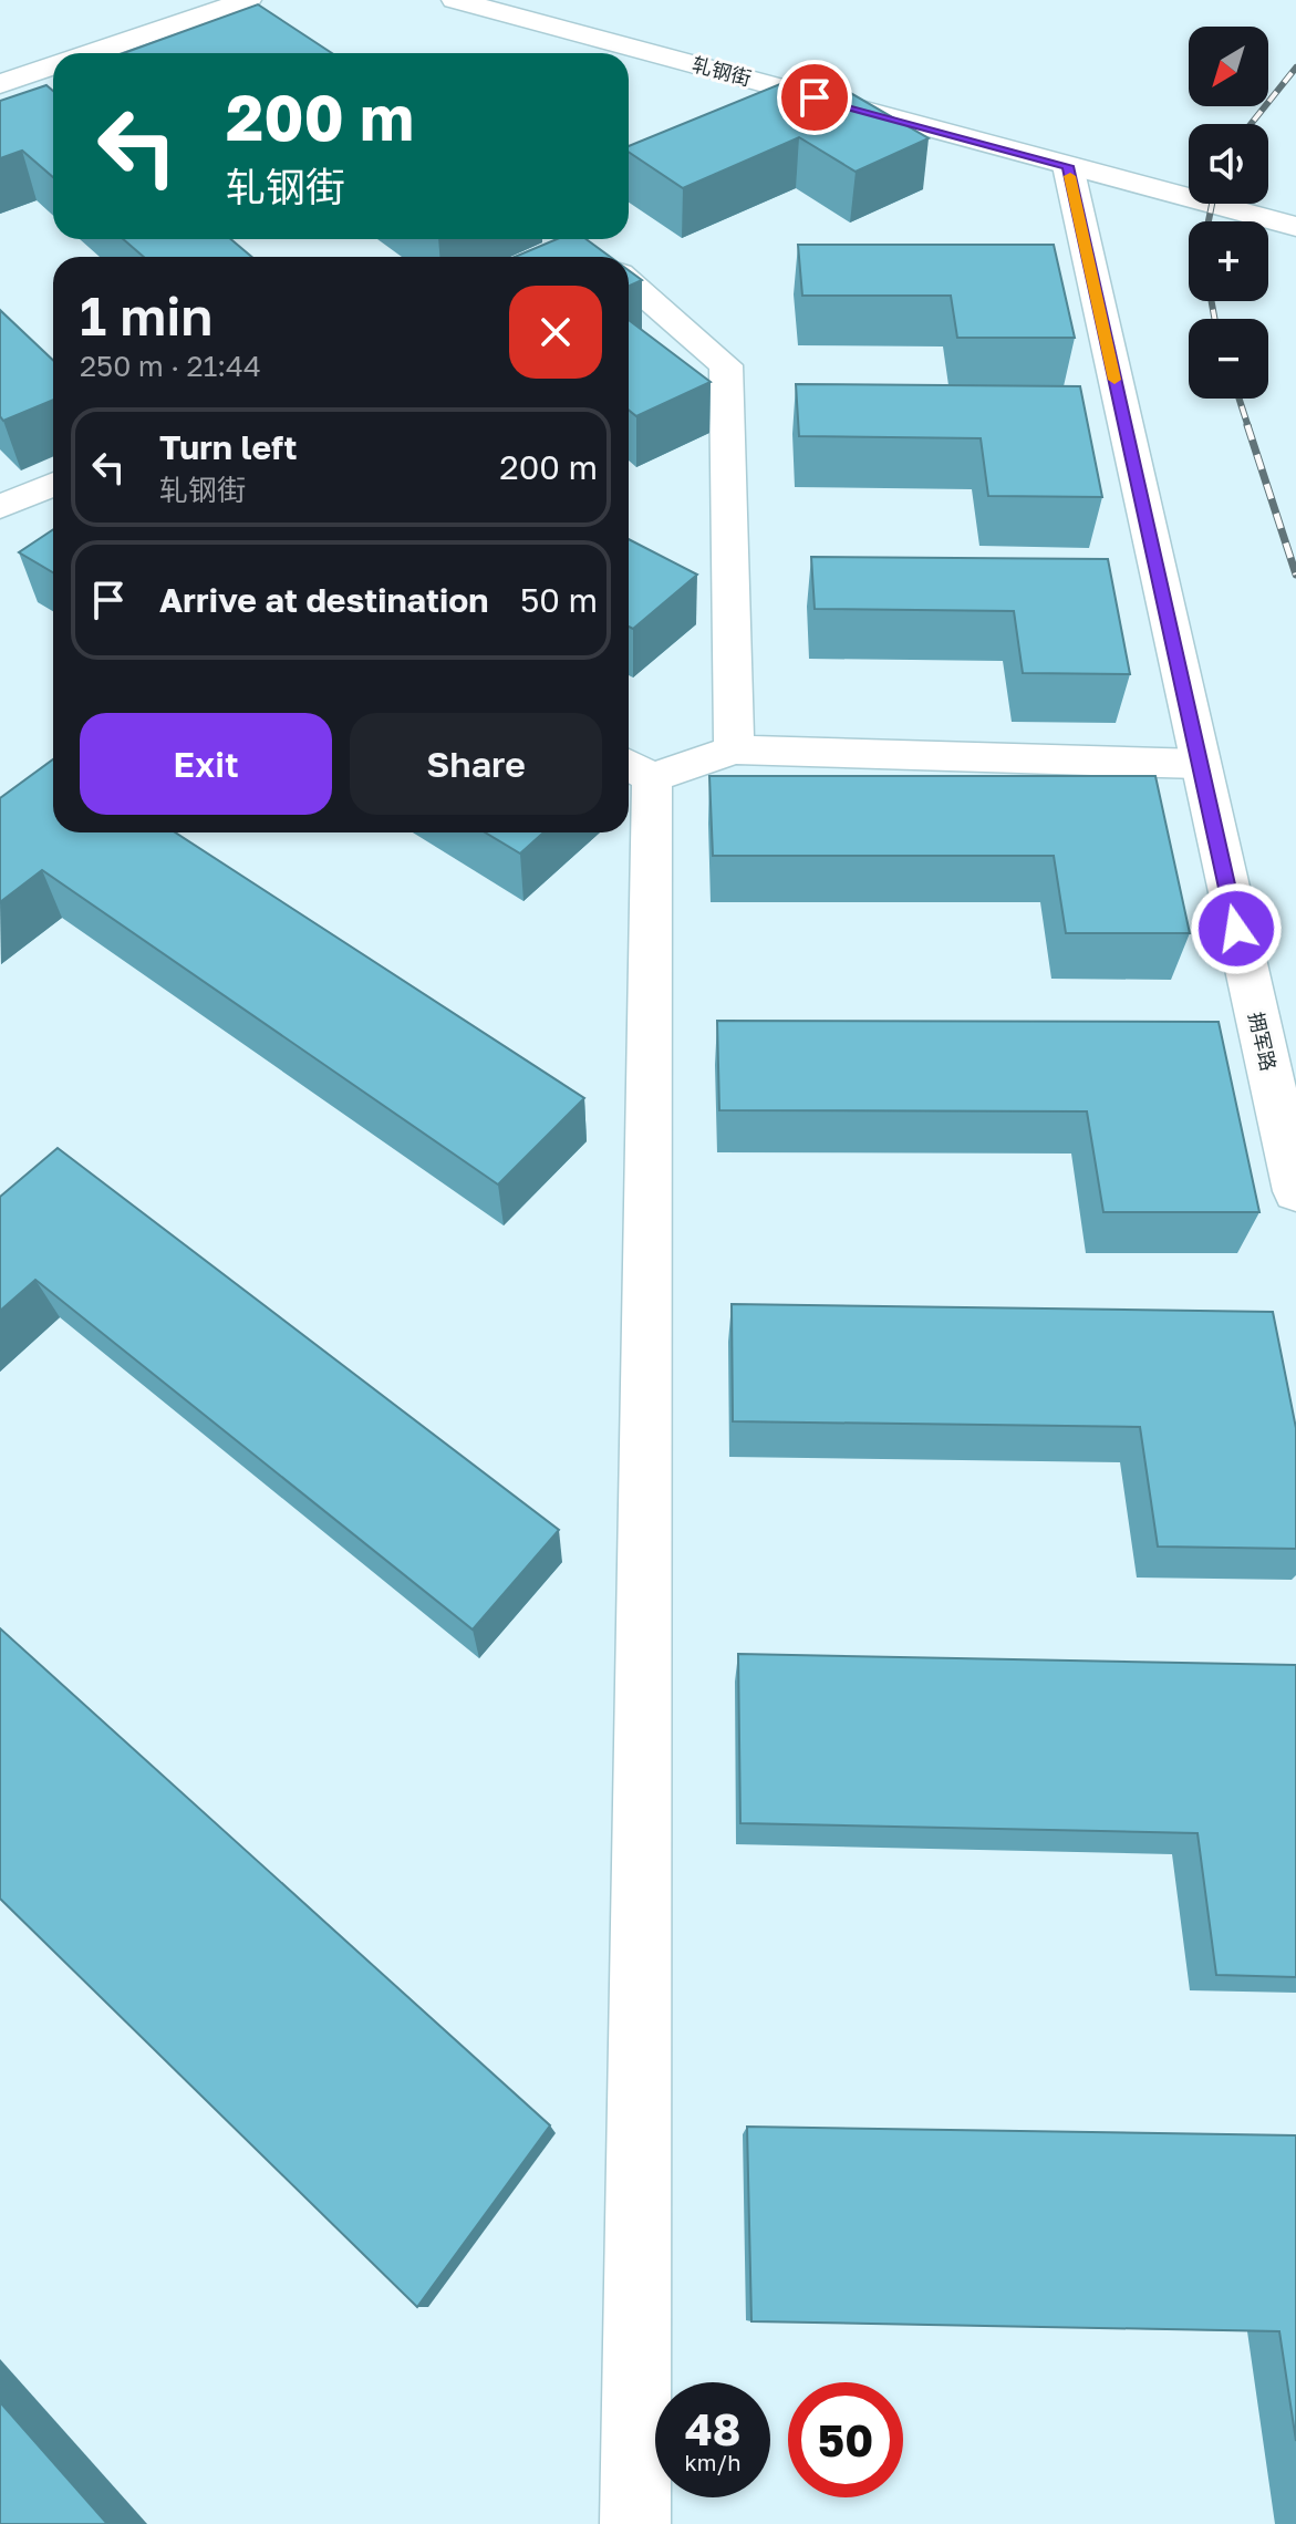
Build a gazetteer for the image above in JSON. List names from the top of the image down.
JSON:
{
  "streets": {
    "street": ["轧钢街", "拥军路"]
  },
  "crossings": [
    ["轧钢街", "拥军路"]
  ],
  "north": "bottom left",
  "page": {
    "map_buttons": ["+", "−"],
    "turn": ["200 m", "轧钢街"],
    "heading": ["1 min", "250 m · 21:44"],
    "list": [
      {
        "name": "Turn left",
        "note": "轧钢街",
        "value": "200 m"
      },
      {
        "name": "Arrive at destination",
        "value": "50 m"
      }
    ],
    "buttons": ["Exit", "Share"],
    "speed": "48 km/h",
    "limit": "50"
  }
}
